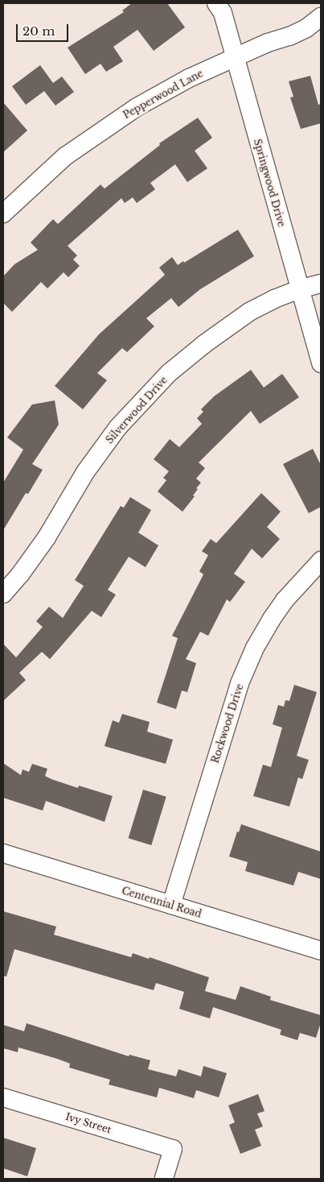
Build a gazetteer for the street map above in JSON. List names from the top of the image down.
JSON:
{
  "streets": {
    "street": [
      "Pepperwood Lane",
      "Springwood Drive",
      "Silverwood Drive",
      "Rockwood Drive",
      "Centennial Road",
      "Ivy Street"
    ]
  },
  "crossings": [
    ["Pepperwood Lane", "Springwood Drive"],
    ["Springwood Drive", "Silverwood Drive"],
    ["Rockwood Drive", "Centennial Road"]
  ],
  "scale_bar": "20 m"
}
